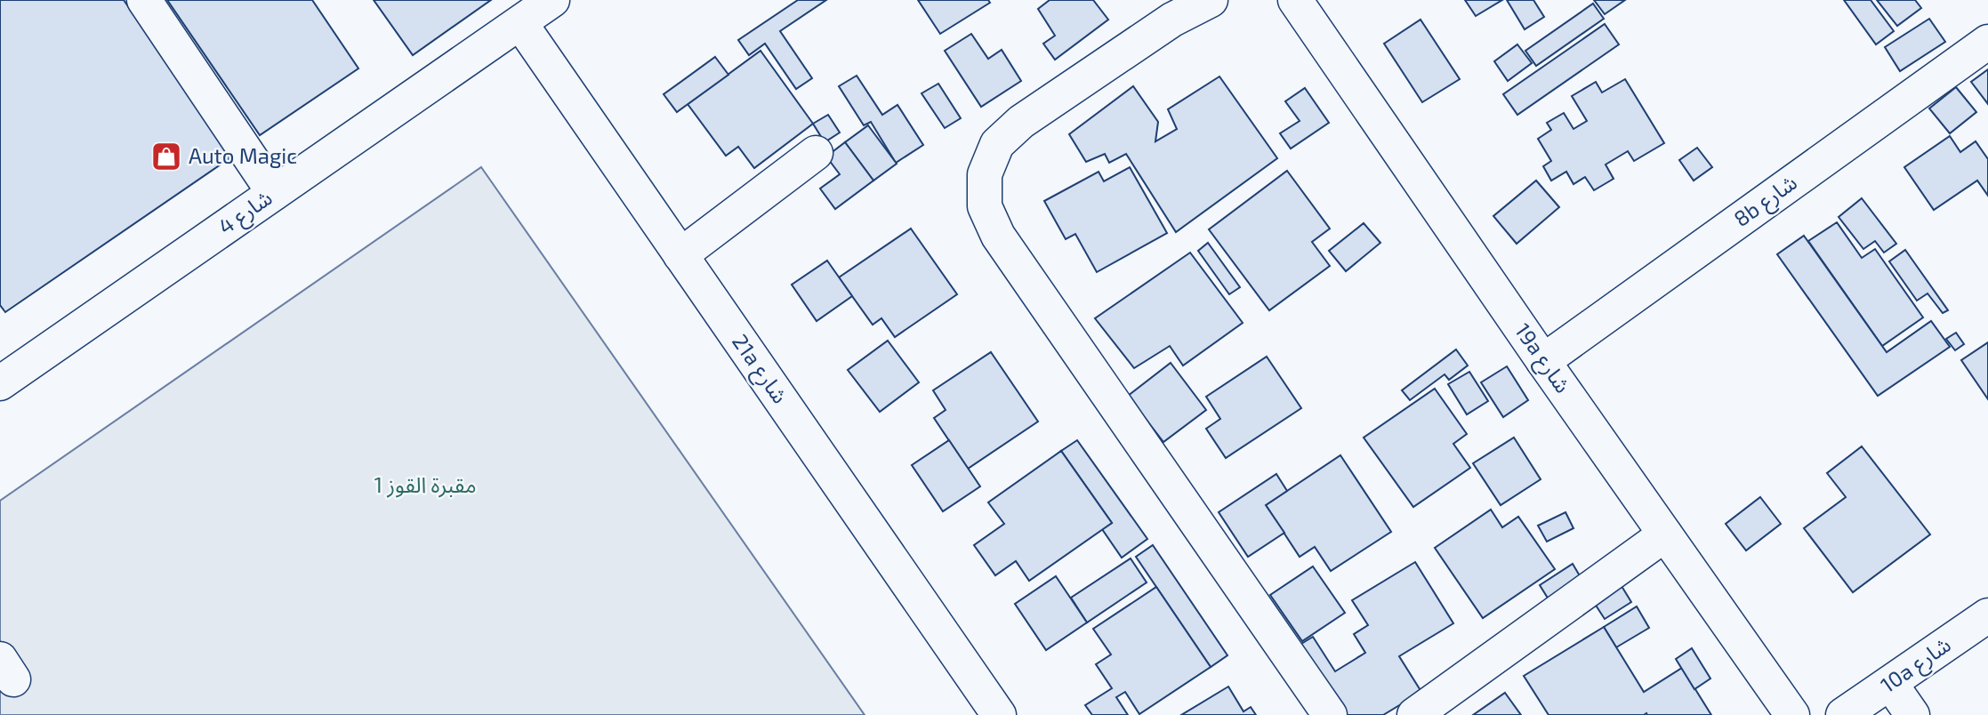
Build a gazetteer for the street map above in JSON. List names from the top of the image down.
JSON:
{
  "streets": {
    "street": [
      "8b شارع",
      "شارع 4",
      "19a شارع",
      "21a شارع",
      "10a شارع"
    ]
  },
  "crossings": [
    ["8b شارع", "19a شارع"],
    ["شارع 4", "21a شارع"]
  ],
  "parks": ["مقبرة القوز 1"],
  "places": {
    "shop": ["Auto Magic"]
  }
}
